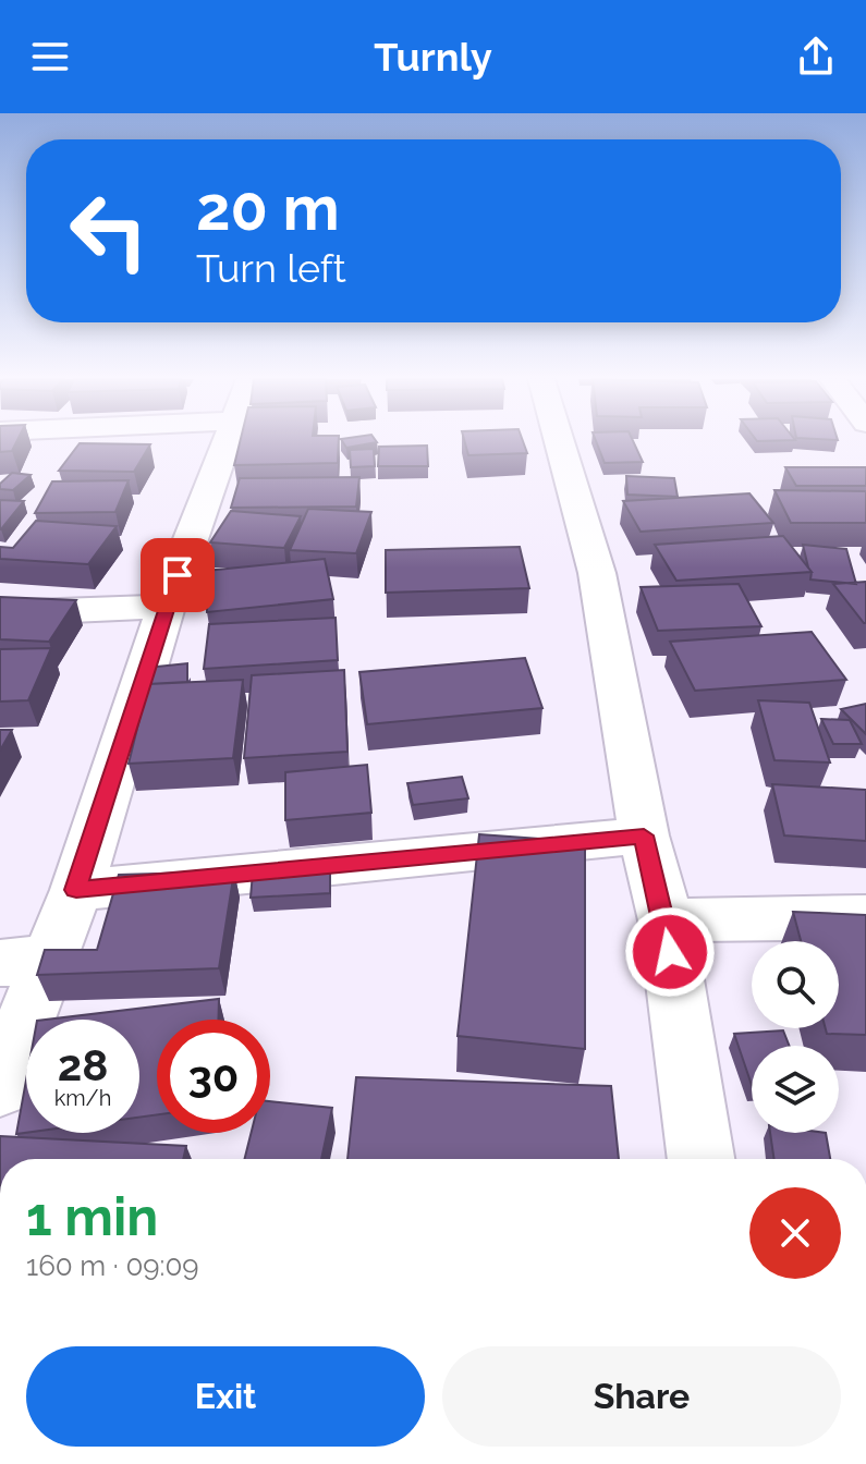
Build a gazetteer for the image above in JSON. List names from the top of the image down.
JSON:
{
  "page": {
    "header": "Turnly",
    "turn": ["20 m", "Turn left"],
    "speed": "28 km/h",
    "limit": "30",
    "heading": ["1 min", "160 m · 09:09"],
    "buttons": ["Exit", "Share"]
  }
}
